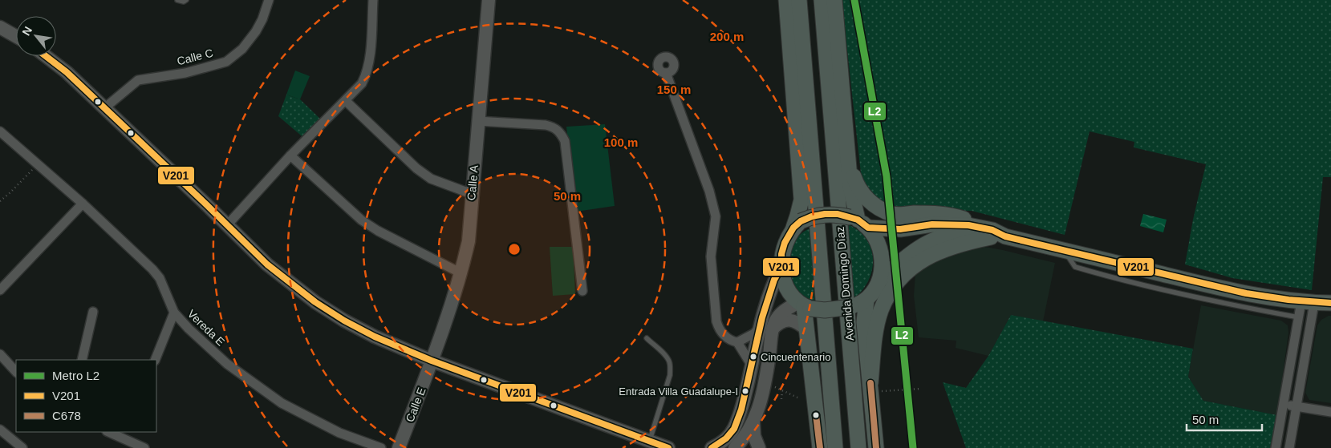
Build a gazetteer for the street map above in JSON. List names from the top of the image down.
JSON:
{
  "streets": {
    "main road": ["Calle A", "Avenida Domingo Díaz", "Calle E"],
    "street": ["Calle C", "Vereda E"]
  },
  "crossings": [
    ["Calle A", "Calle E"]
  ],
  "places": ["Cincuentenario", "Entrada Villa Guadalupe-I"],
  "lines": ["metro line L2", "transit line V201", "transit line C678"],
  "legend": ["Metro L2", "V201", "C678"],
  "scale_bar": "50 m",
  "north": "top left",
  "rings": [
    "200 m",
    "150 m",
    "100 m",
    "50 m"
  ]
}
